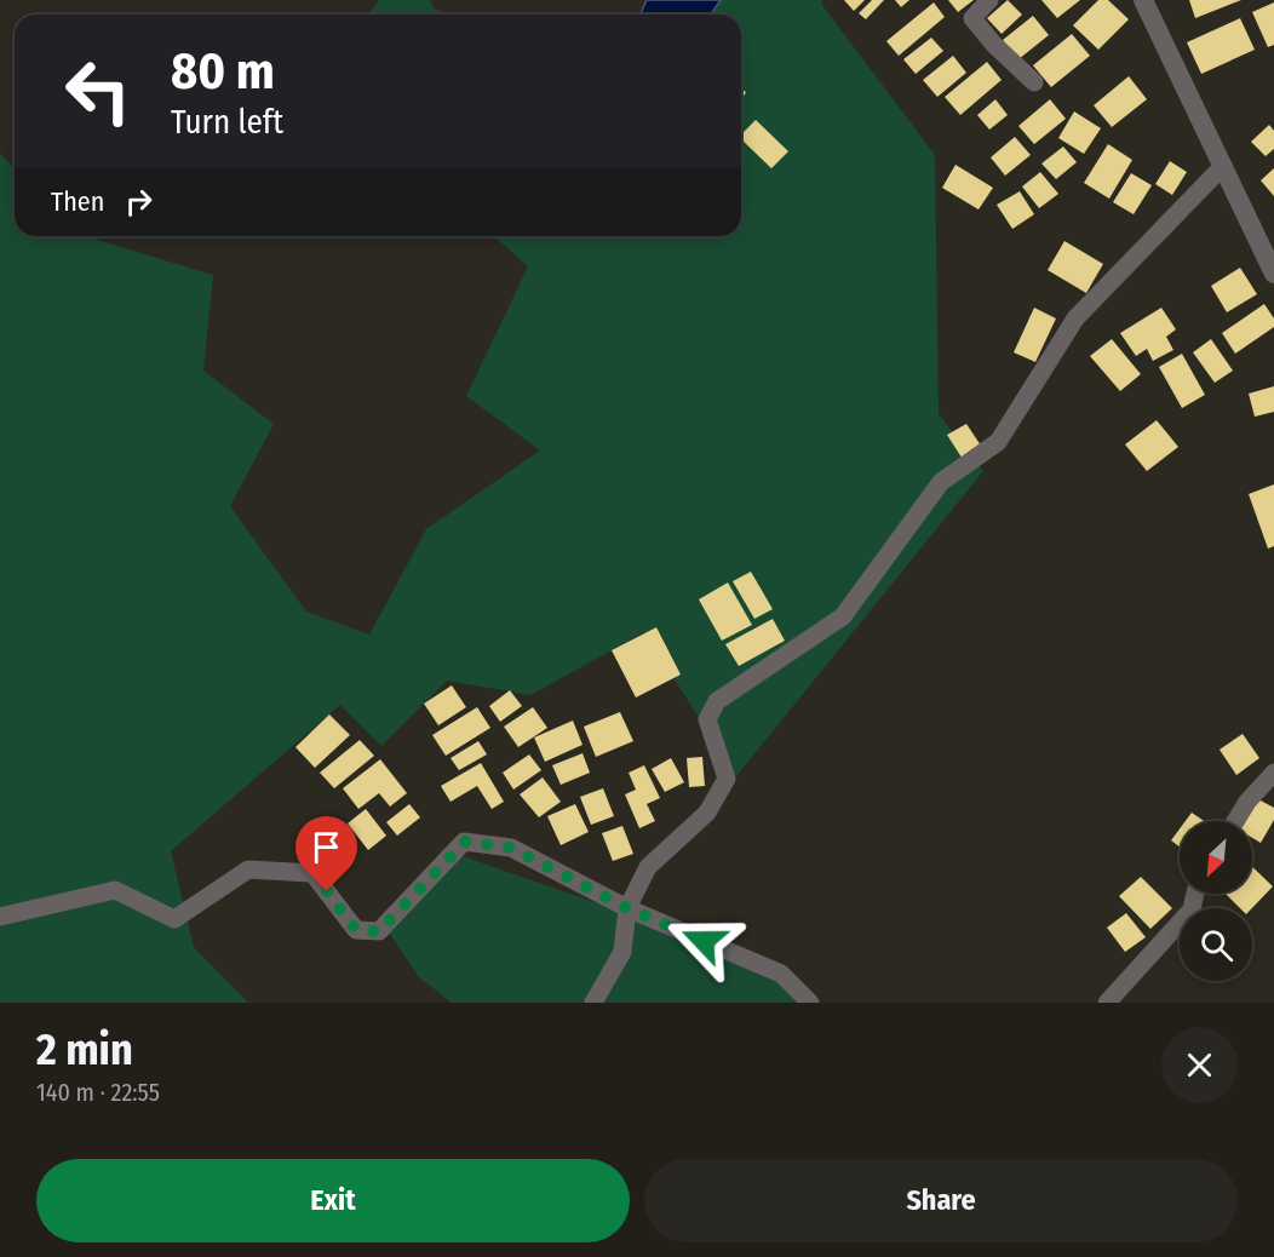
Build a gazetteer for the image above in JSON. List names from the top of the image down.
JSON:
{
  "north": "bottom left",
  "page": {
    "turn": ["80 m", "Turn left"],
    "then": "Then",
    "heading": ["2 min", "140 m · 22:55"],
    "buttons": ["Exit", "Share"]
  }
}
